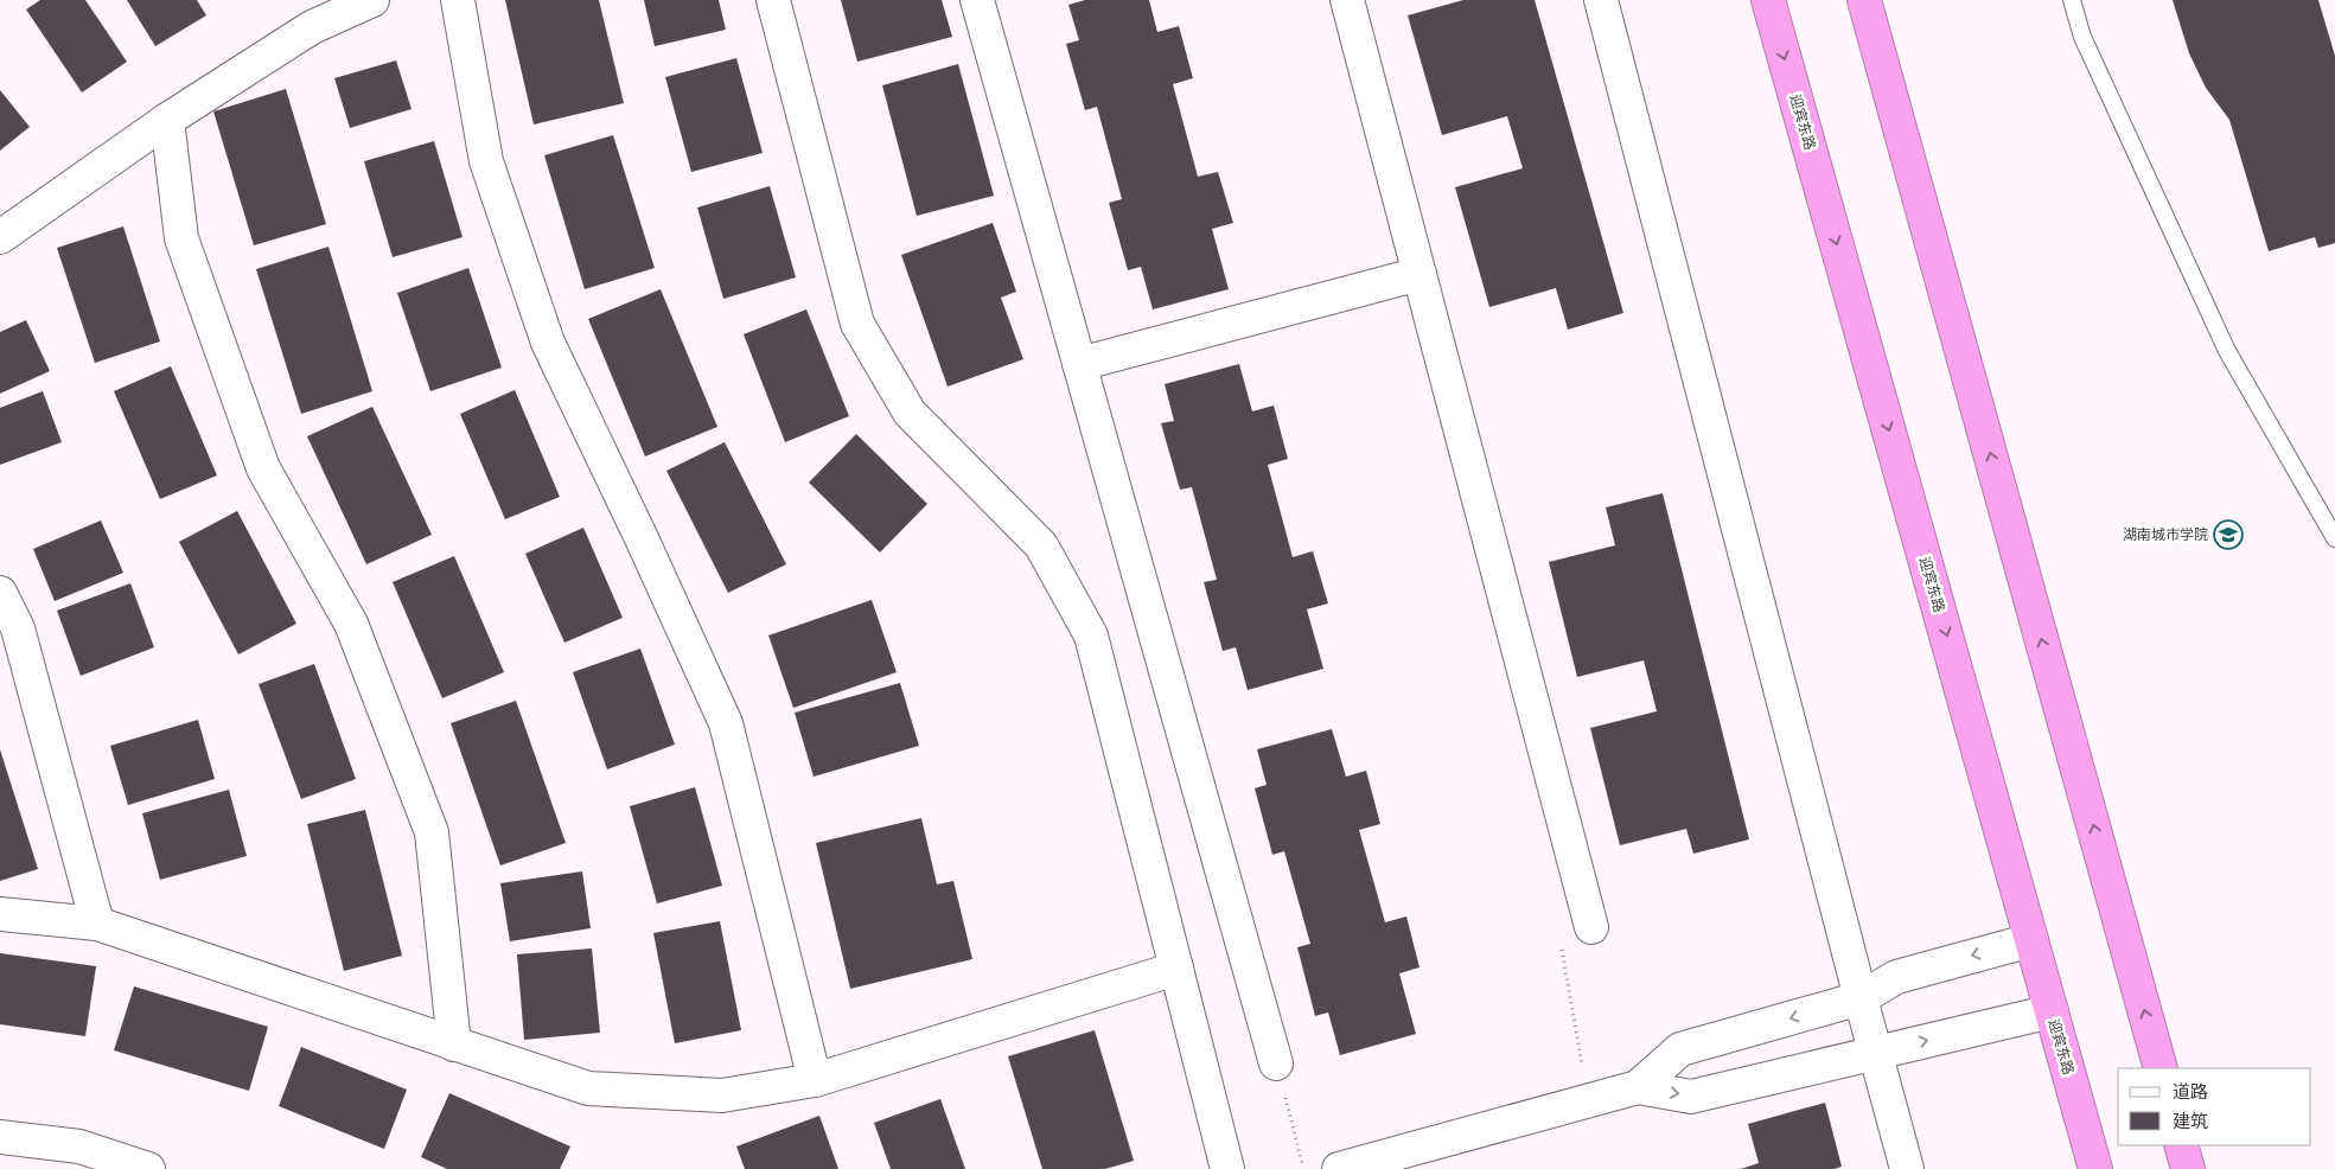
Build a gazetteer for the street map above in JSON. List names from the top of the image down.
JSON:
{
  "streets": {
    "highway": ["迎宾东路"]
  },
  "places": {
    "school or university": ["湖南城市学院"]
  },
  "legend": ["道路", "建筑"]
}
